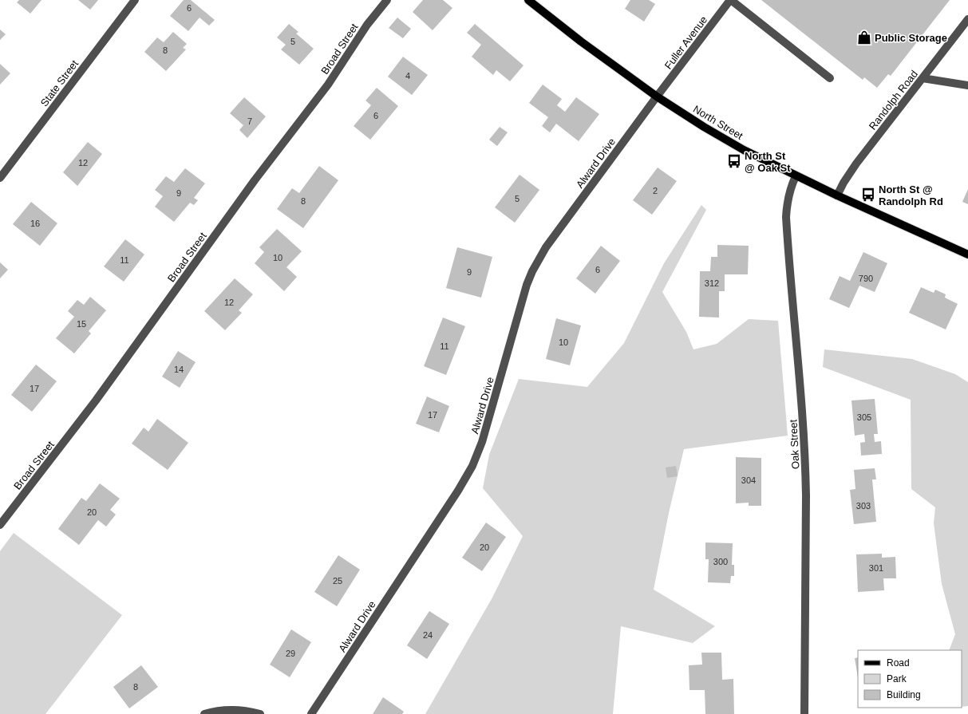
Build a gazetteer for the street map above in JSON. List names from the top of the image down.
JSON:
{
  "streets": {
    "main road": ["North Street"],
    "street": [
      "Fuller Avenue",
      "Broad Street",
      "State Street",
      "Randolph Road",
      "Alward Drive",
      "Oak Street"
    ]
  },
  "crossings": [
    ["Fuller Avenue", "North Street"],
    ["Fuller Avenue", "Alward Drive"],
    ["Randolph Road", "North Street"],
    ["North Street", "Alward Drive"],
    ["North Street", "Oak Street"]
  ],
  "places": {
    "shop": ["Public Storage"],
    "bus stop": ["North St @ Oak St", "North St @ Randolph Rd"]
  },
  "house_numbers": [
    "6",
    "5",
    "8",
    "4",
    "6",
    "7",
    "12",
    "2",
    "9",
    "5",
    "8",
    "16",
    "10",
    "11",
    "6",
    "9",
    "790",
    "312",
    "12",
    "15",
    "10",
    "11",
    "14",
    "17",
    "17",
    "305",
    "304",
    "303",
    "20",
    "20",
    "300",
    "301",
    "25",
    "24",
    "29",
    "8"
  ],
  "legend": ["Road", "Park", "Building"]
}
